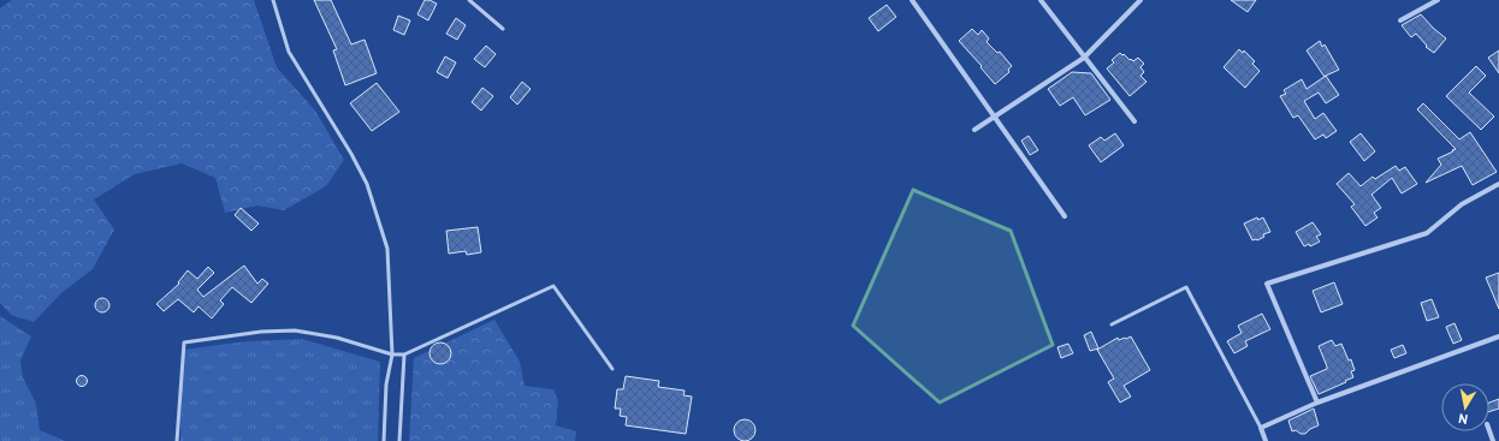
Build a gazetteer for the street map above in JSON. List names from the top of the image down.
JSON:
{
  "north": "bottom"
}
